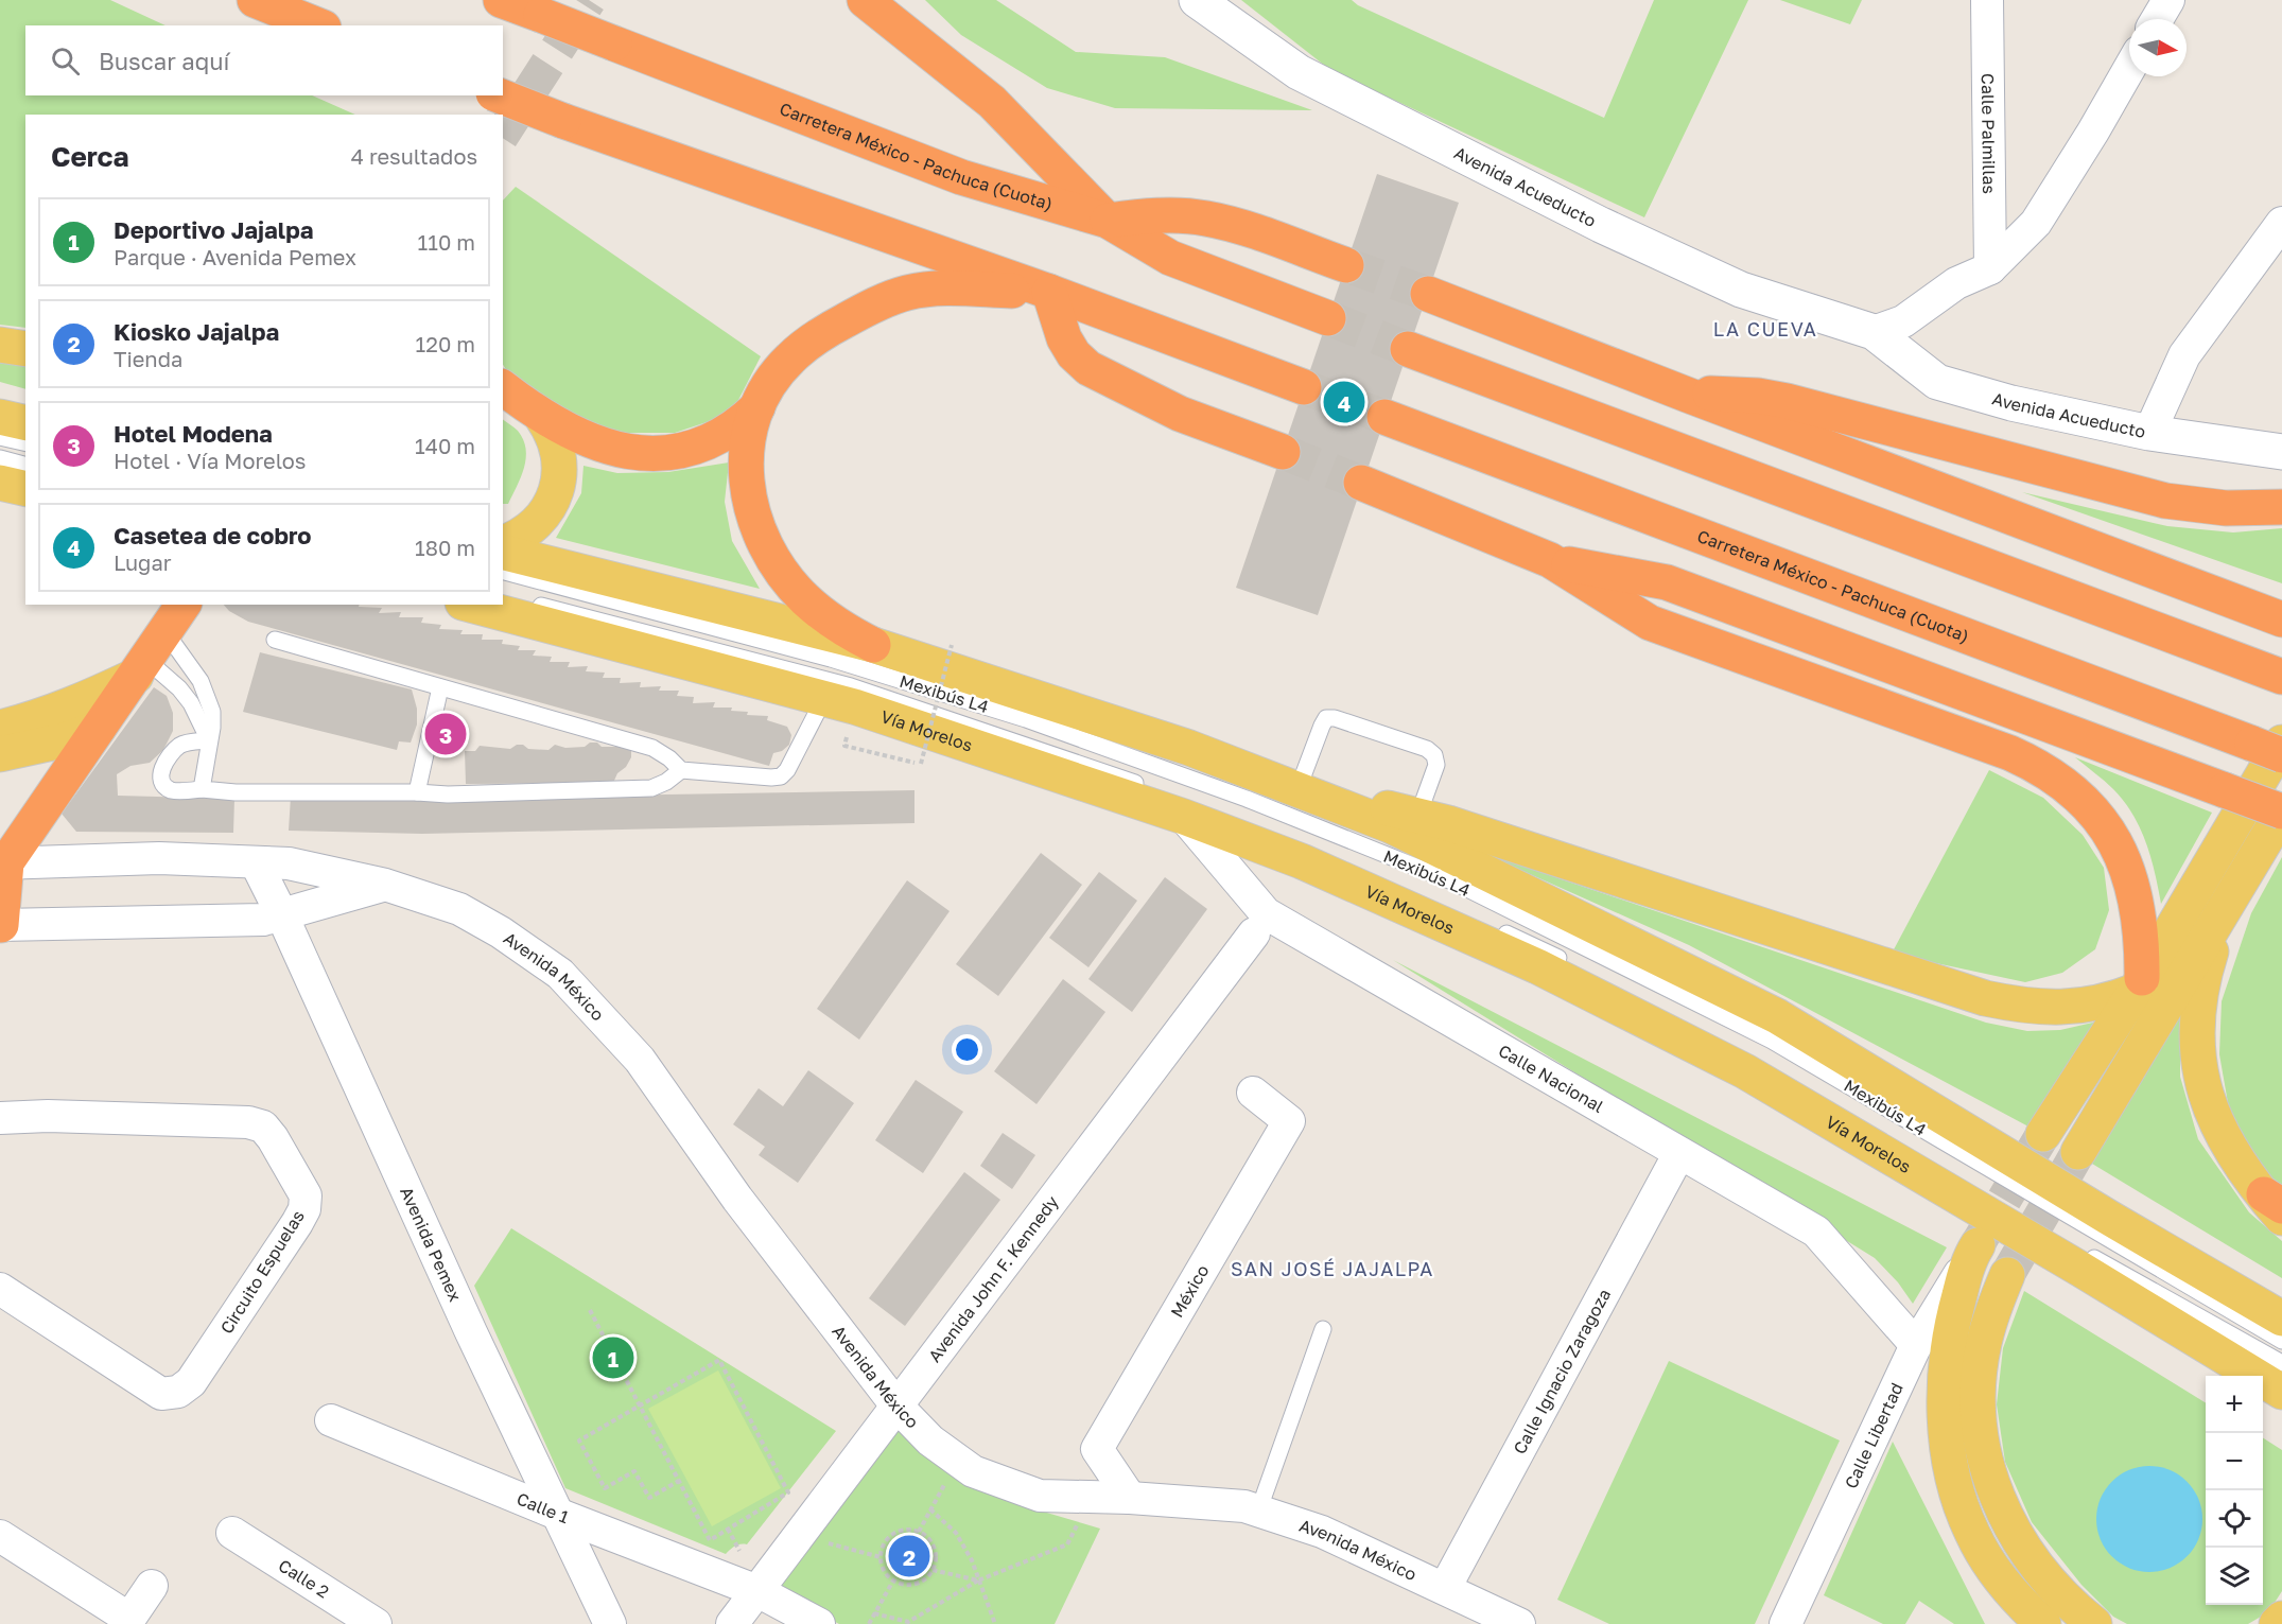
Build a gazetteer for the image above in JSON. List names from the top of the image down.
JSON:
{
  "streets": {
    "highway": ["Carretera México - Pachuca (Cuota)"],
    "main road": ["Vía Morelos"],
    "street": [
      "Calle Palmillas",
      "Avenida Acueducto",
      "Avenida México",
      "Calle Nacional",
      "Avenida Pemex",
      "Circuito Espuelas",
      "Avenida John F. Kennedy",
      "México",
      "Calle Ignacio Zaragoza",
      "Calle Libertad",
      "Calle 1",
      "Calle 2"
    ],
    "lane": ["Mexibús L4"]
  },
  "crossings": [
    ["Mexibús L4", "Vía Morelos"],
    ["Mexibús L4", "Calle Nacional"],
    ["Vía Morelos", "Calle Nacional"],
    ["Avenida México", "Avenida Pemex"],
    ["Avenida México", "Avenida John F. Kennedy"],
    ["Avenida México", "México"],
    ["Avenida México", "Calle Ignacio Zaragoza"],
    ["Calle Nacional", "Calle Ignacio Zaragoza"],
    ["Calle Nacional", "Calle Libertad"],
    ["Avenida Pemex", "Calle 1"],
    ["Avenida John F. Kennedy", "Calle 1"]
  ],
  "districts": ["LA CUEVA", "SAN JOSÉ JAJALPA"],
  "north": "right",
  "page": {
    "search": "Buscar aquí",
    "heading": ["Cerca", "4 resultados"],
    "list": [
      {
        "mark": "1",
        "name": "Deportivo Jajalpa",
        "note": "Parque · Avenida Pemex",
        "value": "110 m"
      },
      {
        "mark": "2",
        "name": "Kiosko Jajalpa",
        "note": "Tienda",
        "value": "120 m"
      },
      {
        "mark": "3",
        "name": "Hotel Modena",
        "note": "Hotel · Vía Morelos",
        "value": "140 m"
      },
      {
        "mark": "4",
        "name": "Casetea de cobro",
        "note": "Lugar",
        "value": "180 m"
      }
    ],
    "pins": [
      "4",
      "3",
      "1",
      "2"
    ],
    "map_buttons": ["+", "−"]
  }
}
